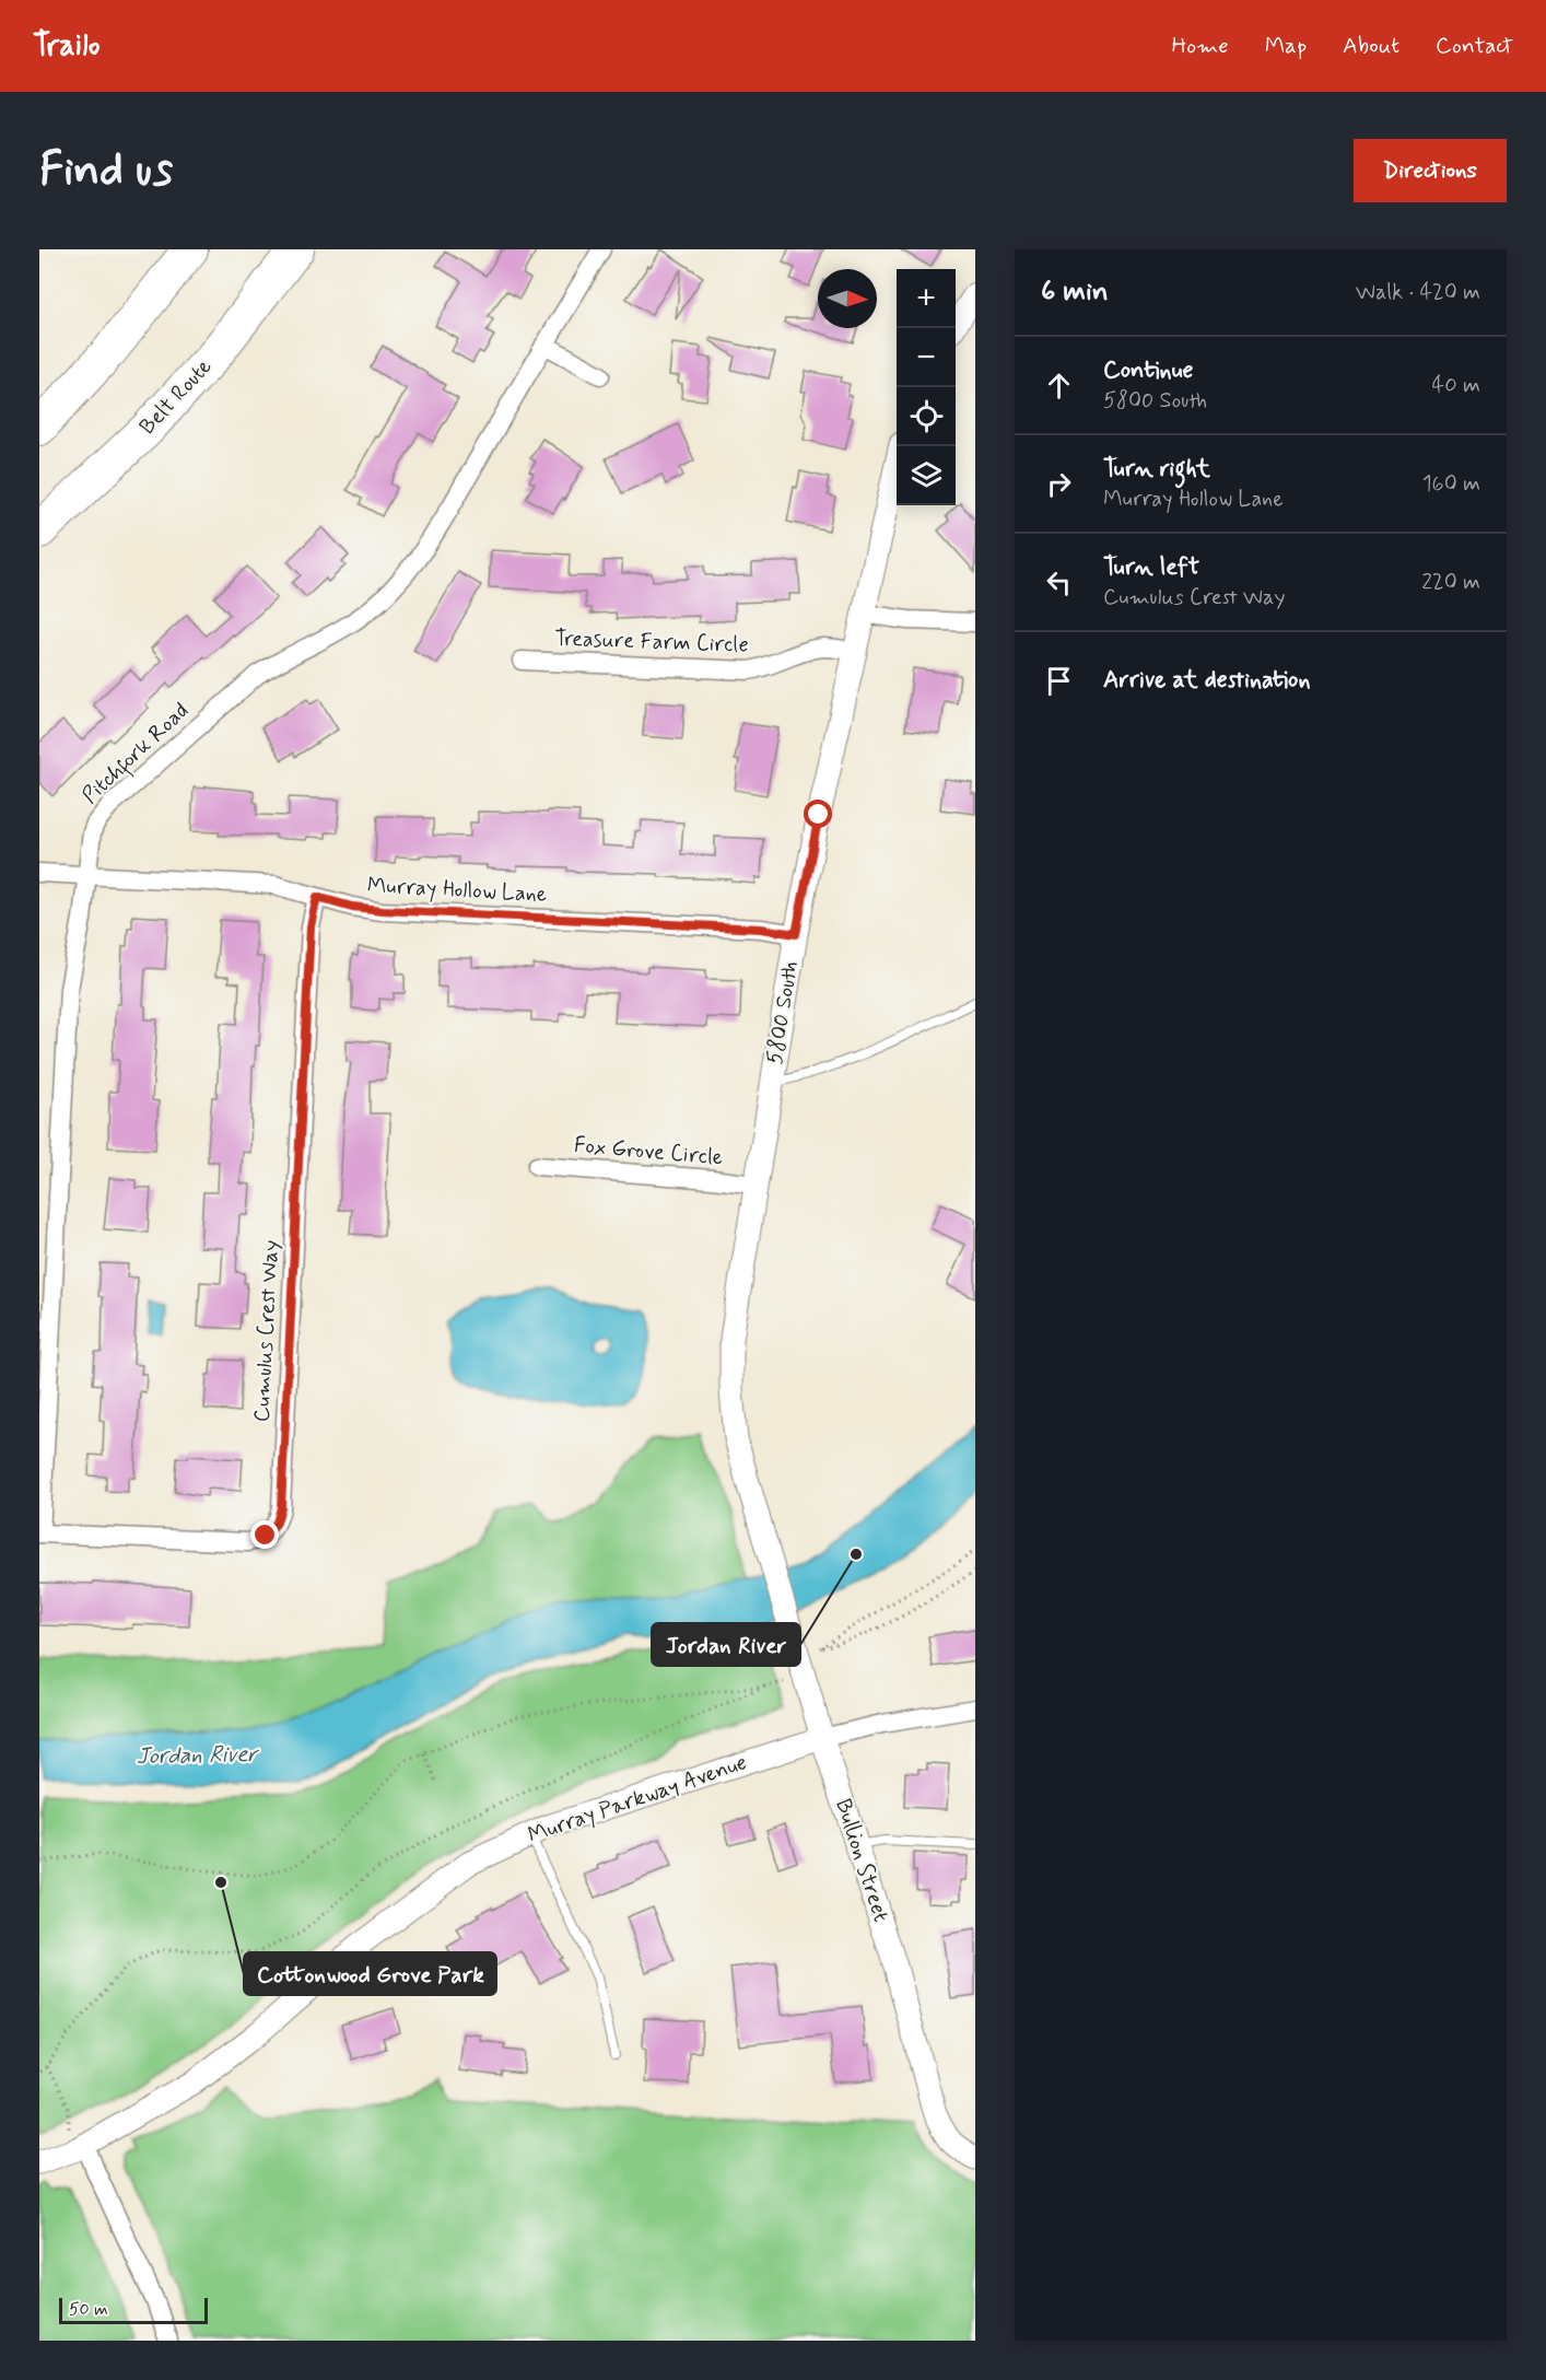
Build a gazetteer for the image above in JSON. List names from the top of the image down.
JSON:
{
  "streets": {
    "highway": ["Belt Route"],
    "street": [
      "Treasure Farm Circle",
      "Pitchfork Road",
      "Murray Hollow Lane",
      "5800 South",
      "Fox Grove Circle",
      "Cumulus Crest Way",
      "Murray Parkway Avenue",
      "Bullion Street"
    ]
  },
  "crossings": [
    ["Treasure Farm Circle", "5800 South"],
    ["Pitchfork Road", "Murray Hollow Lane"],
    ["Pitchfork Road", "Cumulus Crest Way"],
    ["Murray Hollow Lane", "5800 South"],
    ["Murray Hollow Lane", "Cumulus Crest Way"],
    ["5800 South", "Fox Grove Circle"],
    ["5800 South", "Bullion Street"],
    ["Murray Parkway Avenue", "Bullion Street"]
  ],
  "water": ["Jordan River"],
  "places": ["Jordan River", "Cottonwood Grove Park"],
  "scale_bar": "50 m",
  "north": "right",
  "page": {
    "header": "Trailo",
    "nav": [
      "Home",
      "Map",
      "About",
      "Contact"
    ],
    "buttons": "Directions",
    "title": "Find us",
    "heading": ["6 min", "Walk · 420 m"],
    "map_buttons": ["+", "−"],
    "list": [
      ["Continue", "5800 South", "40 m"],
      ["Turn right", "Murray Hollow Lane", "160 m"],
      ["Turn left", "Cumulus Crest Way", "220 m"],
      "Arrive at destination"
    ],
    "scale": "50 m"
  }
}
